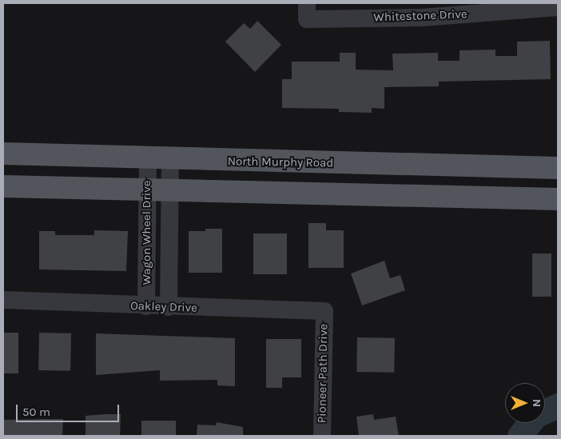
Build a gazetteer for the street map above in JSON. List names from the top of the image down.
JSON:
{
  "streets": {
    "main road": ["North Murphy Road"],
    "street": [
      "Whitestone Drive",
      "Wagon Wheel Drive",
      "Oakley Drive",
      "Pioneer Path Drive"
    ]
  },
  "crossings": [
    ["North Murphy Road", "Wagon Wheel Drive"],
    ["Wagon Wheel Drive", "Oakley Drive"],
    ["Oakley Drive", "Pioneer Path Drive"]
  ],
  "scale_bar": "50 m",
  "north": "right"
}
